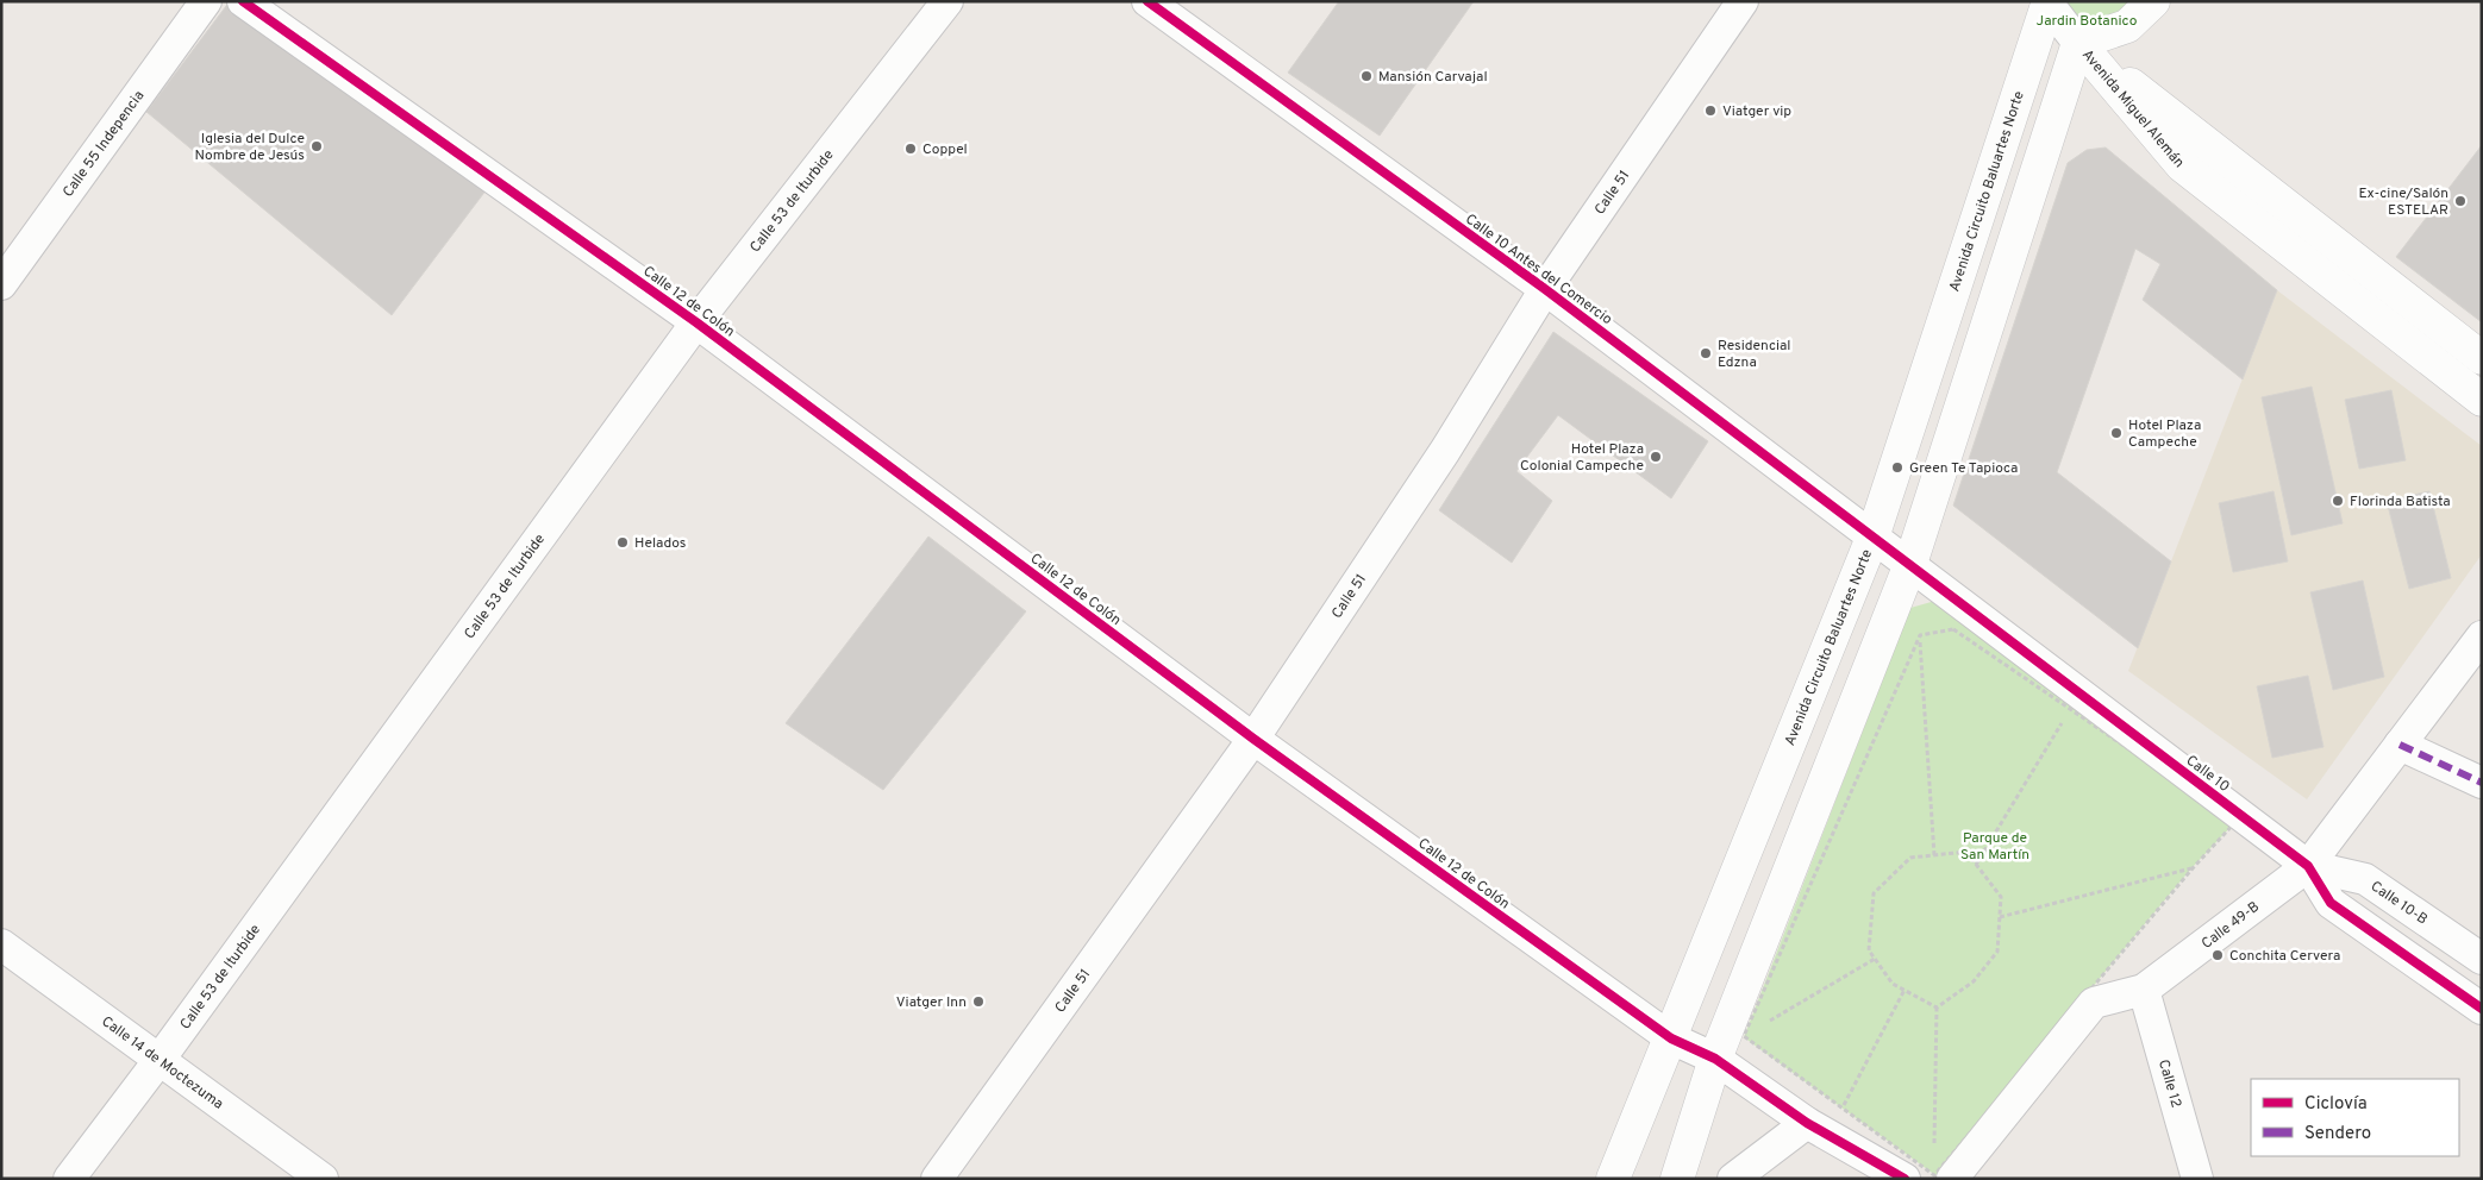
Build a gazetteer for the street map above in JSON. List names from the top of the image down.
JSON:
{
  "streets": {
    "main road": ["Avenida Miguel Alemán", "Avenida Circuito Baluartes Norte"],
    "street": [
      "Calle 55 Indepencia",
      "Calle 51",
      "Calle 53 de Iturbide",
      "Calle 10 Antes del Comercio",
      "Calle 12 de Colón",
      "Calle 10",
      "Calle 10-B",
      "Calle 49-B",
      "Calle 14 de Moctezuma",
      "Calle 12"
    ]
  },
  "crossings": [
    ["Calle 51", "Calle 10 Antes del Comercio"],
    ["Calle 51", "Calle 12 de Colón"],
    ["Avenida Circuito Baluartes Norte", "Calle 10 Antes del Comercio"],
    ["Avenida Circuito Baluartes Norte", "Calle 12 de Colón"],
    ["Calle 53 de Iturbide", "Calle 12 de Colón"],
    ["Calle 53 de Iturbide", "Calle 14 de Moctezuma"],
    ["Calle 10 Antes del Comercio", "Calle 10"],
    ["Calle 10", "Calle 10-B"],
    ["Calle 10", "Calle 49-B"],
    ["Calle 10-B", "Calle 49-B"],
    ["Calle 49-B", "Calle 12"]
  ],
  "parks": ["Jardin Botanico", "Parque de San Martín"],
  "places": [
    "Mansión Carvajal",
    "Viatger vip",
    "Iglesia del Dulce Nombre de Jesús",
    "Coppel",
    "Ex-cine/Salón ESTELAR",
    "Residencial Edzna",
    "Hotel Plaza Campeche",
    "Hotel Plaza Colonial Campeche",
    "Green Te Tapioca",
    "Florinda Batista",
    "Helados",
    "Conchita Cervera",
    "Viatger Inn"
  ],
  "legend": ["Ciclovía", "Sendero"]
}
